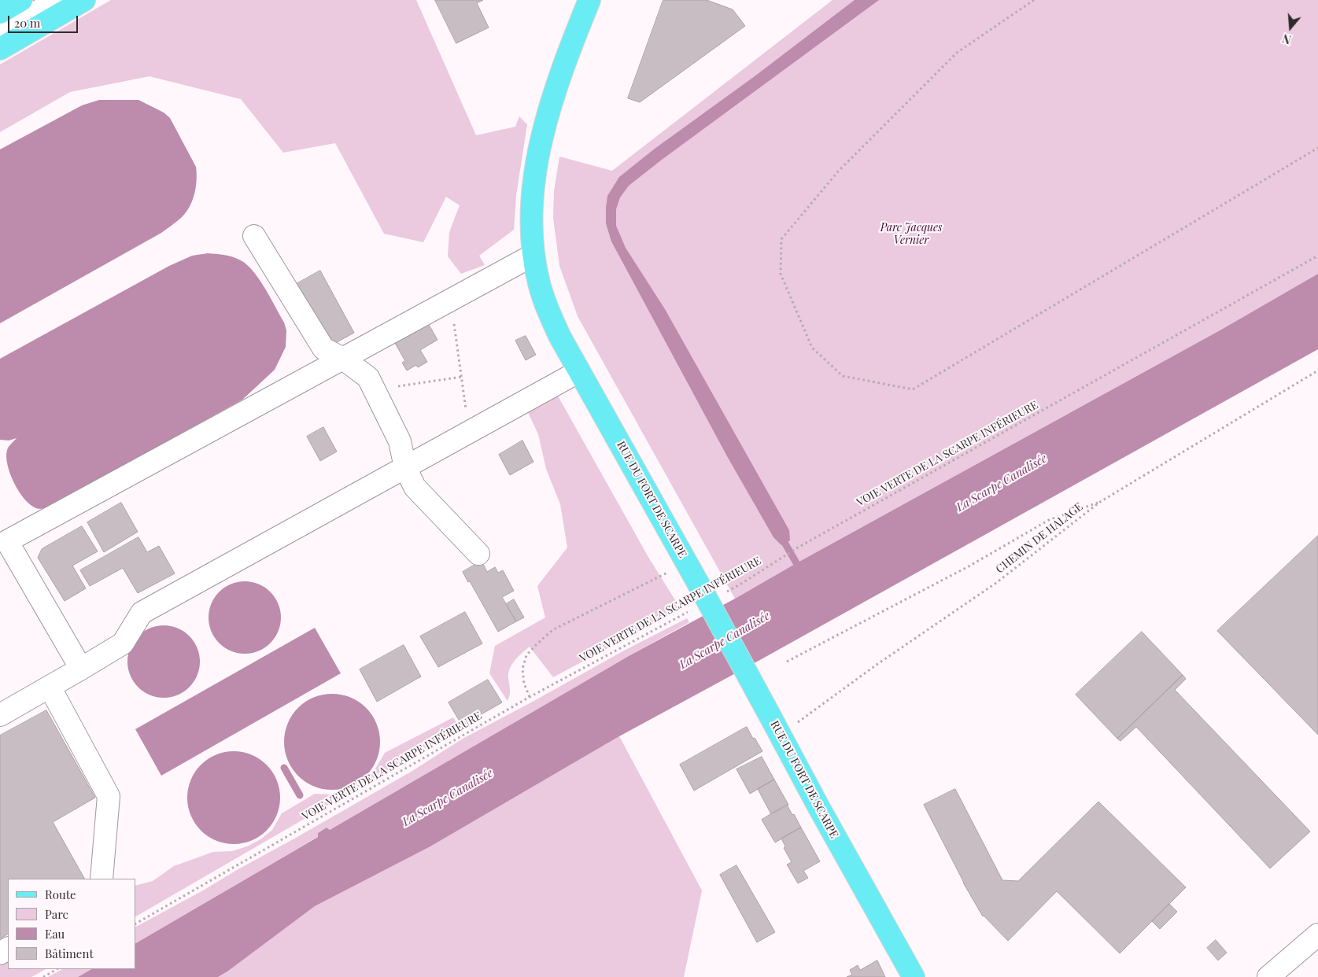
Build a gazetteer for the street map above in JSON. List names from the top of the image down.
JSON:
{
  "streets": {
    "main road": ["RUE DU FORT DE SCARPE"],
    "path": ["VOIE VERTE DE LA SCARPE INFÉRIEURE", "CHEMIN DE HALAGE"]
  },
  "crossings": [
    ["RUE DU FORT DE SCARPE", "CHEMIN DE HALAGE"]
  ],
  "water": ["La Scarpe Canalisée"],
  "parks": ["Parc Jacques Vernier"],
  "legend": [
    "Route",
    "Parc",
    "Eau",
    "Bâtiment"
  ],
  "scale_bar": "20 m",
  "north": "bottom"
}
